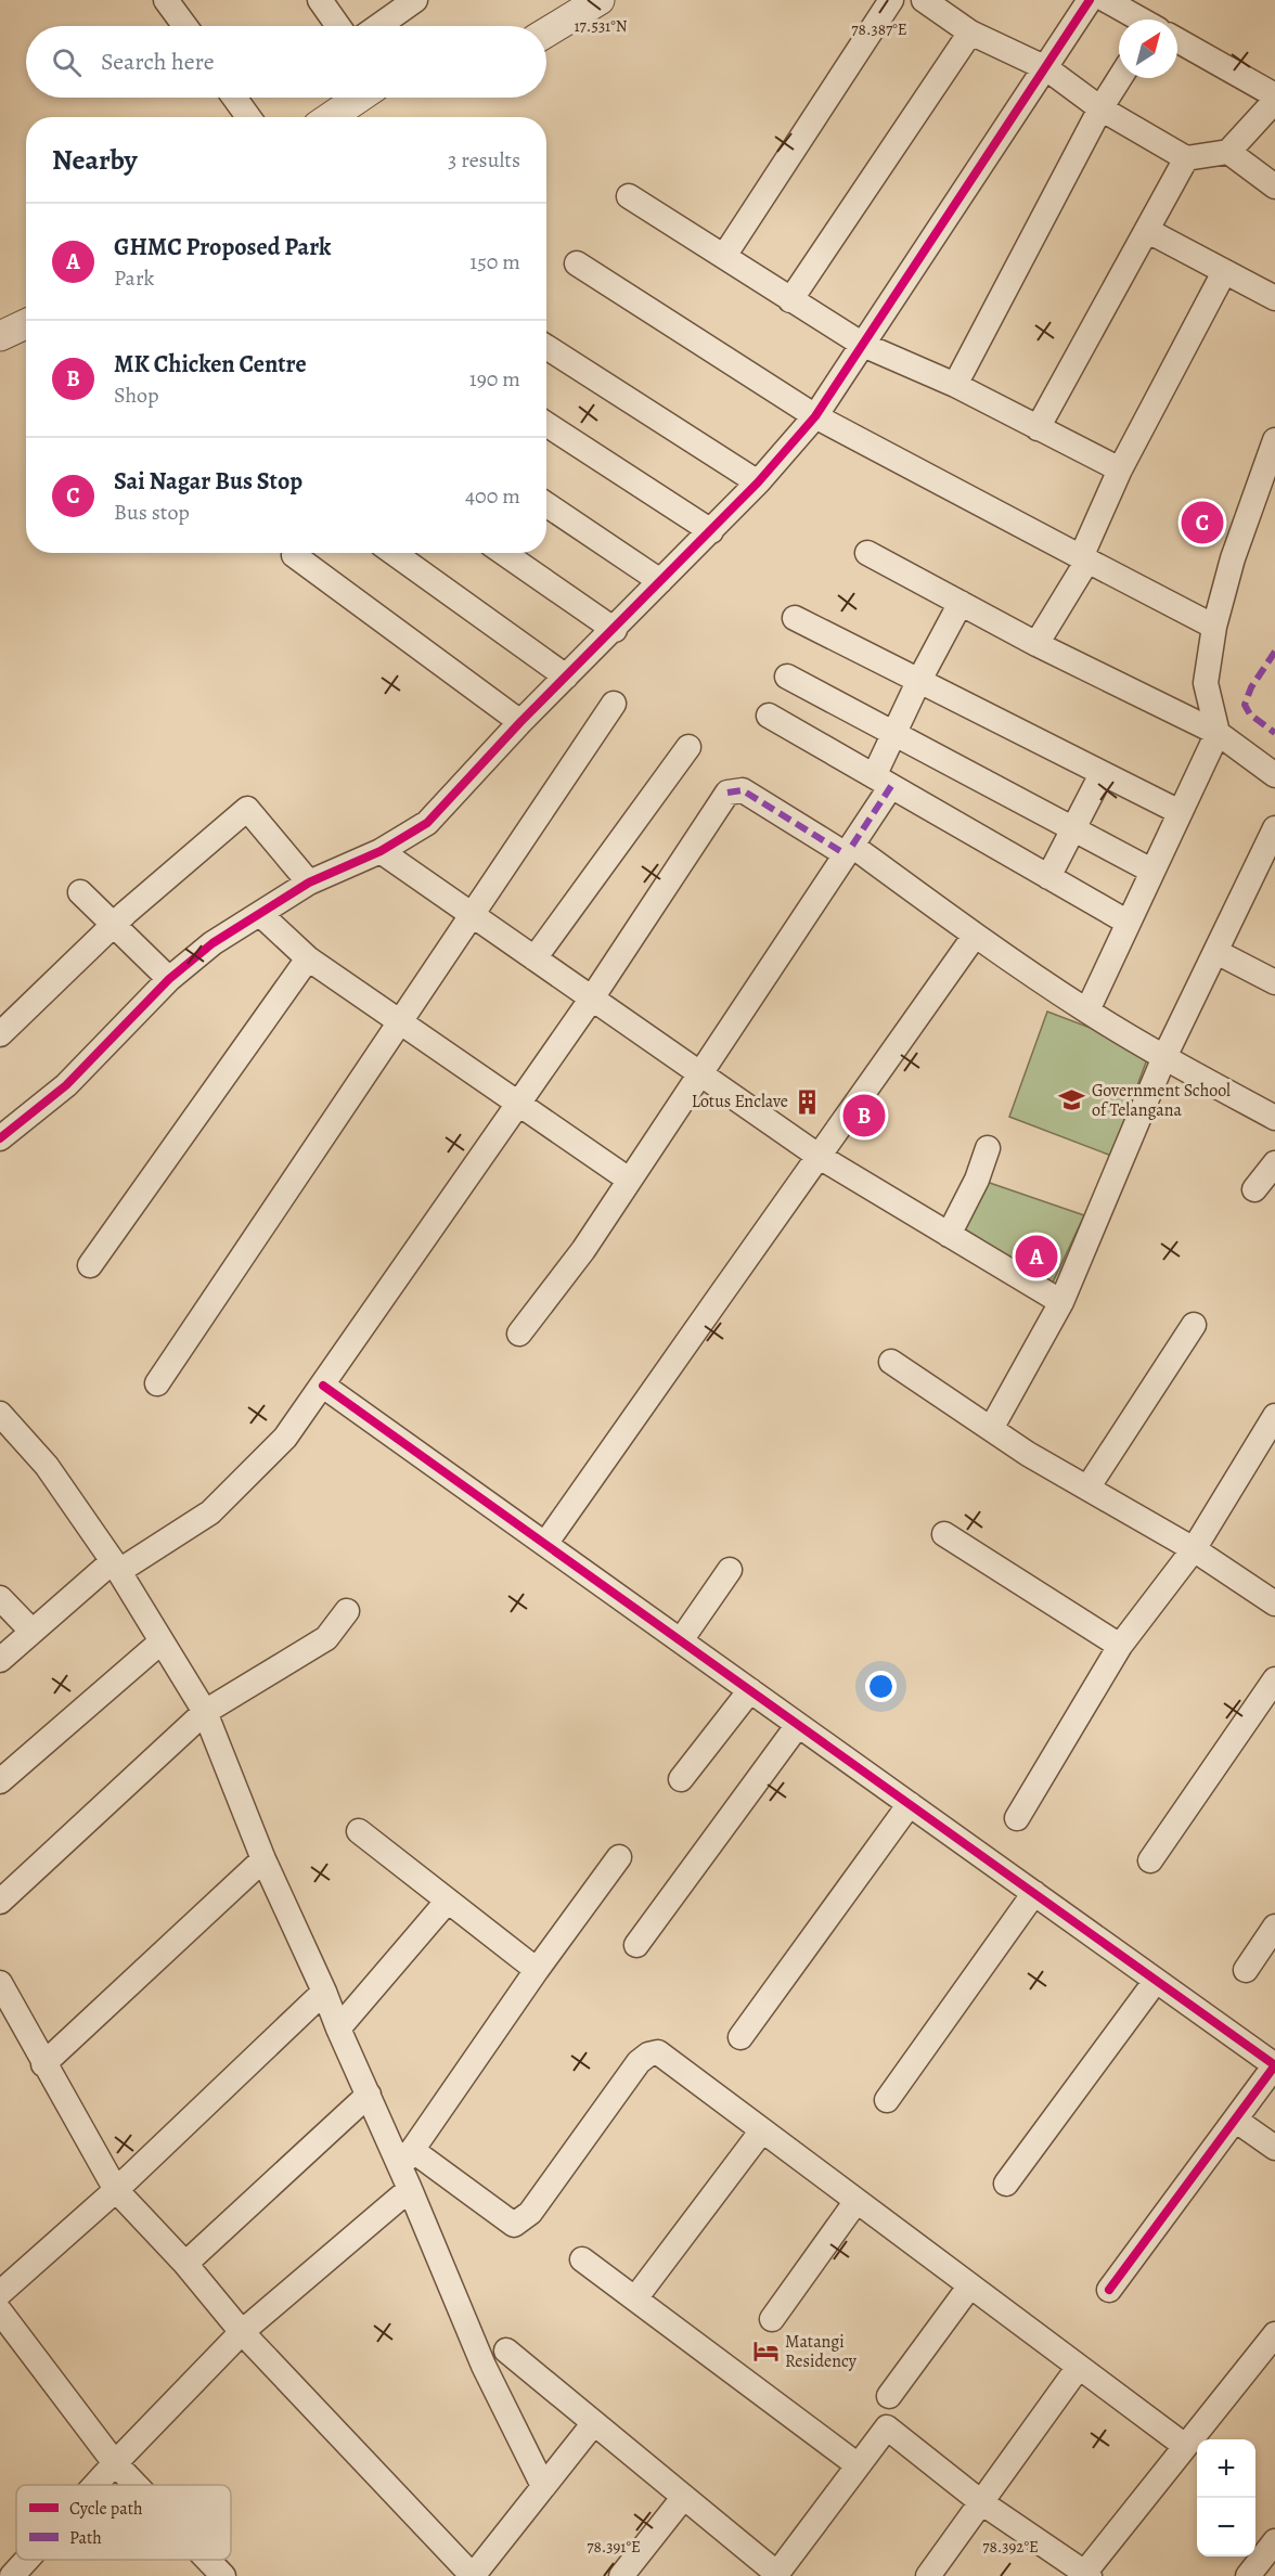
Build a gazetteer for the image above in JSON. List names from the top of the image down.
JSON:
{
  "places": {
    "school or university": ["Government School of Telangana"],
    "building": ["Lotus Enclave"],
    "hotel": ["Matangi Residency"]
  },
  "legend": ["Cycle path", "Path"],
  "north": "top right",
  "page": {
    "search": "Search here",
    "heading": ["Nearby", "3 results"],
    "list": [
      {
        "mark": "A",
        "name": "GHMC Proposed Park",
        "note": "Park",
        "value": "150 m"
      },
      {
        "mark": "B",
        "name": "MK Chicken Centre",
        "note": "Shop",
        "value": "190 m"
      },
      {
        "mark": "C",
        "name": "Sai Nagar Bus Stop",
        "note": "Bus stop",
        "value": "400 m"
      }
    ],
    "pins": ["C", "B", "A"],
    "map_buttons": ["+", "−"]
  },
  "coordinates": [
    "17.531°N",
    "78.387°E",
    "78.391°E",
    "78.392°E"
  ]
}
